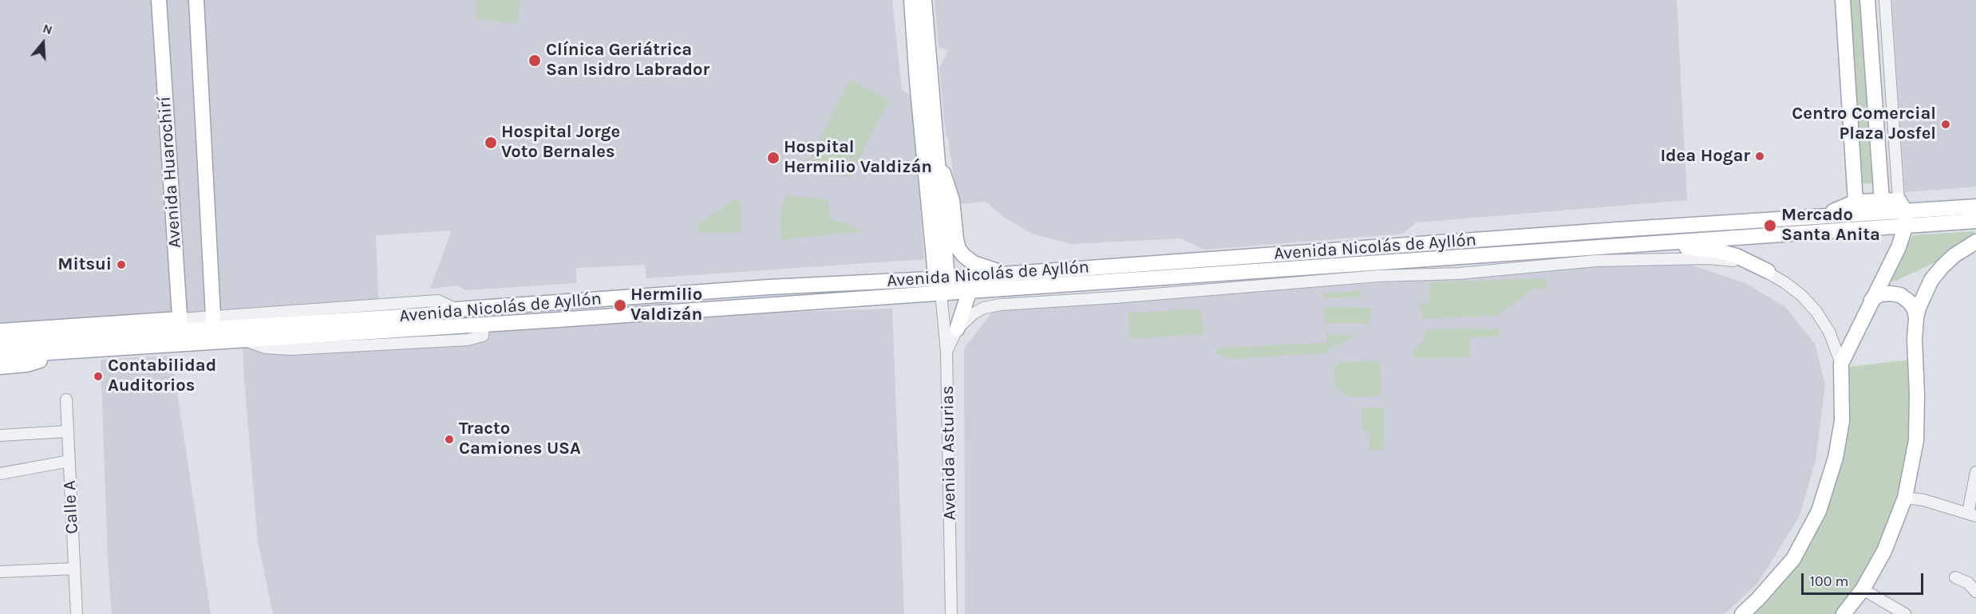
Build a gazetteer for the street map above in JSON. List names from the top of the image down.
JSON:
{
  "streets": {
    "main road": ["Avenida Huarochirí", "Avenida Nicolás de Ayllón"],
    "street": ["Avenida Asturias", "Calle A"]
  },
  "crossings": [
    ["Avenida Huarochirí", "Avenida Nicolás de Ayllón"],
    ["Avenida Nicolás de Ayllón", "Avenida Asturias"]
  ],
  "places": [
    "Clínica Geriátrica San Isidro Labrador",
    "Centro Comercial Plaza Josfel",
    "Hospital Jorge Voto Bernales",
    "Idea Hogar",
    "Hospital Hermilio Valdizán",
    "Mercado Santa Anita",
    "Mitsui",
    "Hermilio Valdizán",
    "Contabilidad Auditorios",
    "Tracto Camiones USA"
  ],
  "scale_bar": "100 m",
  "north": "top"
}
